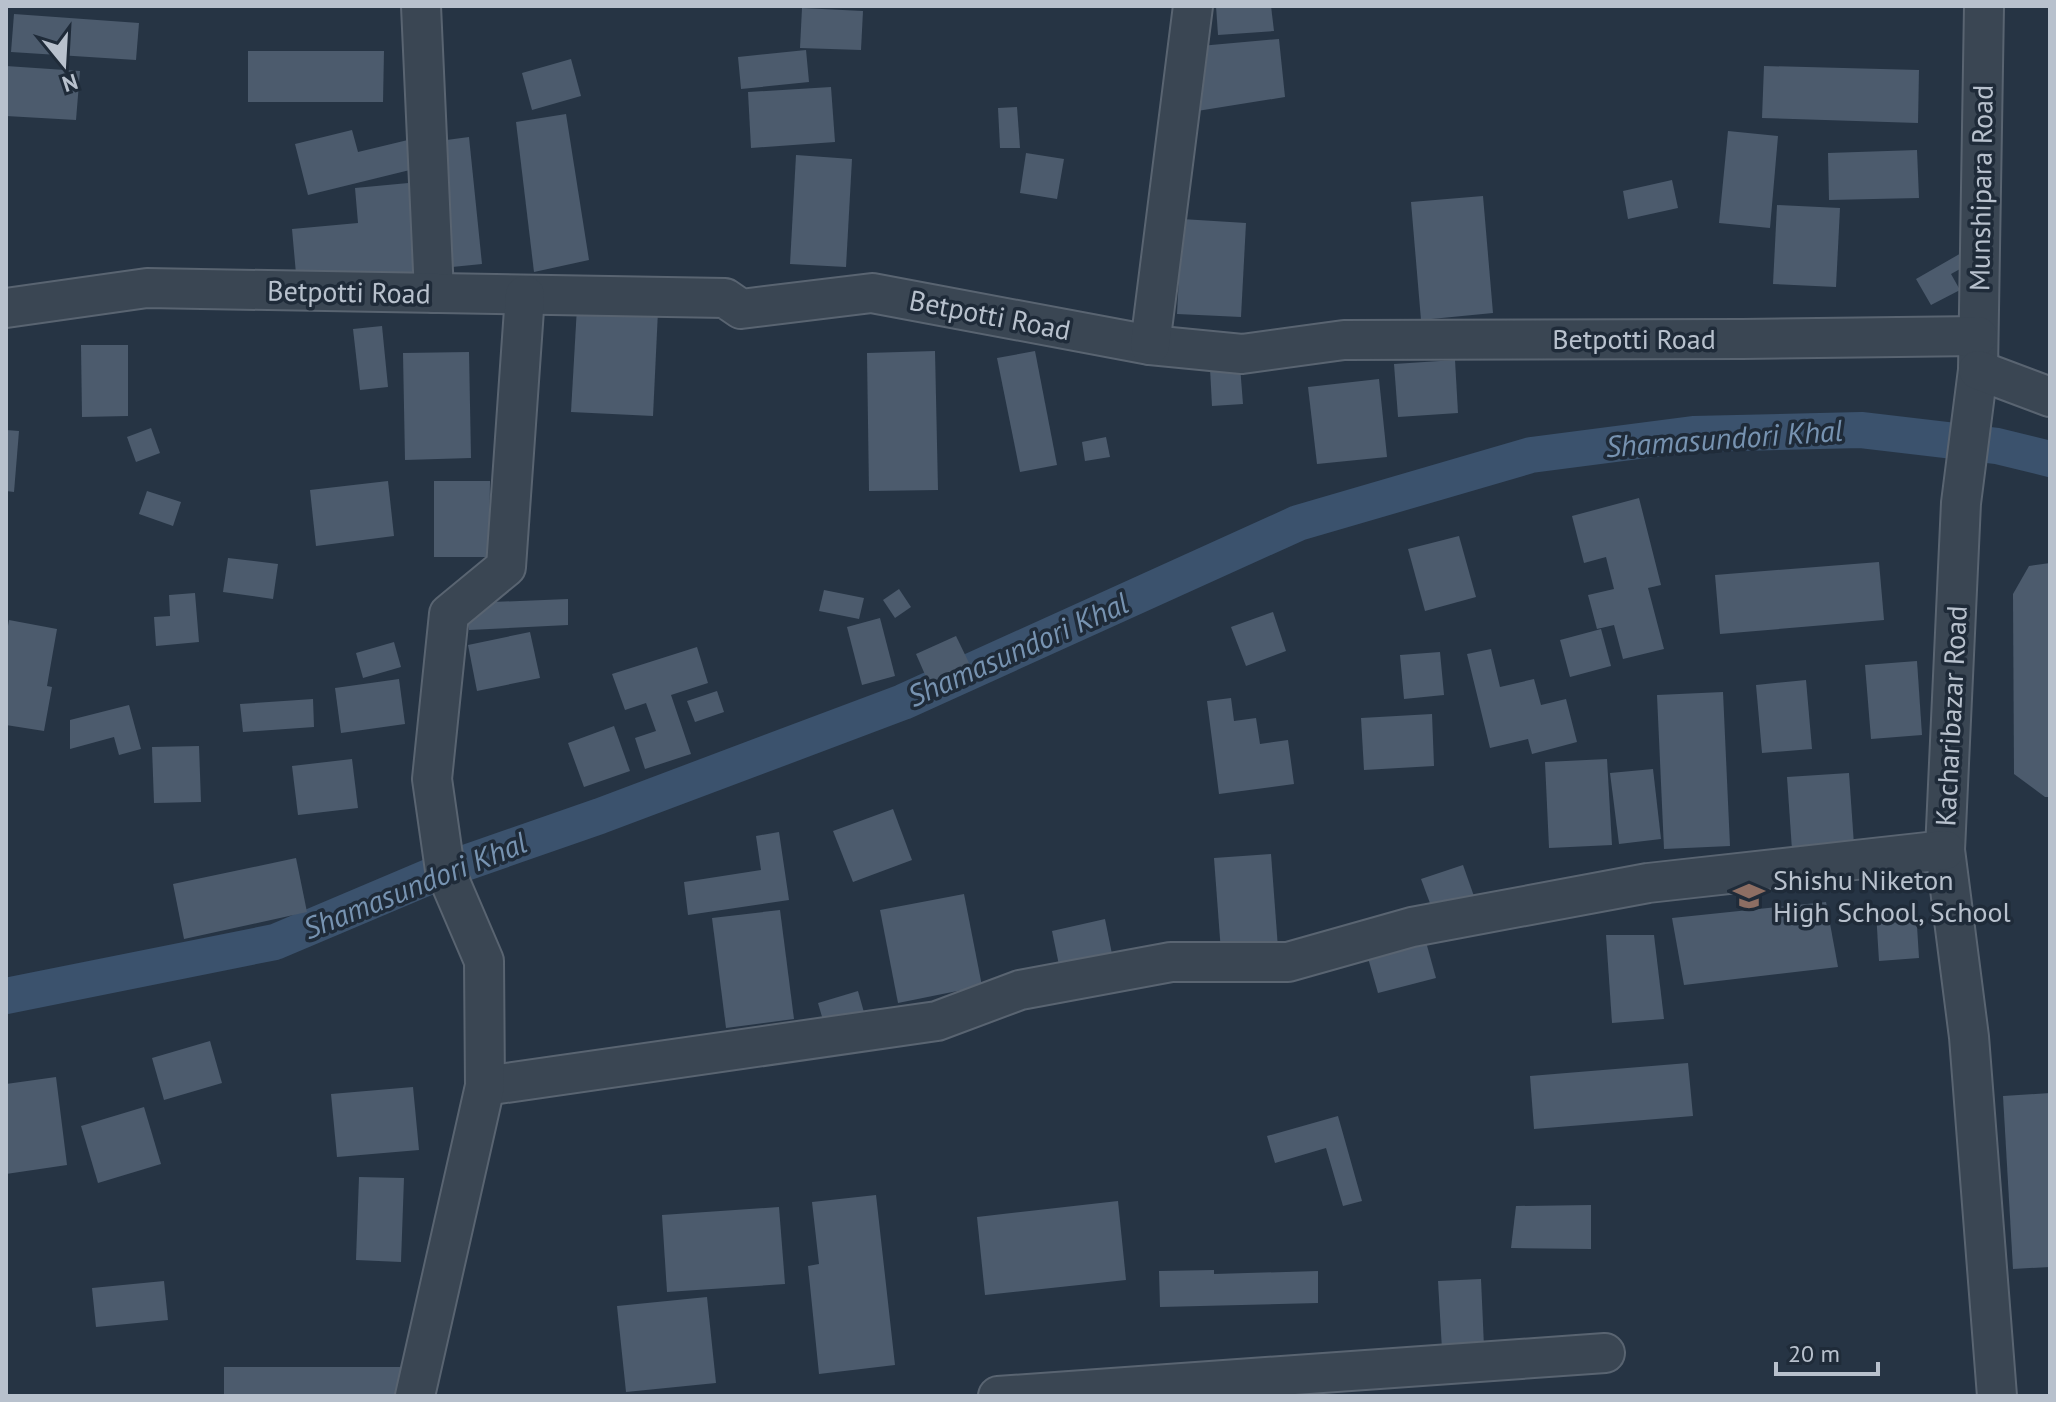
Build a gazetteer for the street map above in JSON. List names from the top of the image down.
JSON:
{
  "streets": {
    "street": ["Munshipara Road", "Betpotti Road", "Kacharibazar Road"]
  },
  "crossings": [
    ["Munshipara Road", "Betpotti Road"],
    ["Munshipara Road", "Kacharibazar Road"],
    ["Betpotti Road", "Kacharibazar Road"]
  ],
  "water": ["Shamasundori Khal"],
  "places": {
    "school or university": ["Shishu Niketon High School, School"]
  },
  "scale_bar": "20 m",
  "north": "bottom"
}
